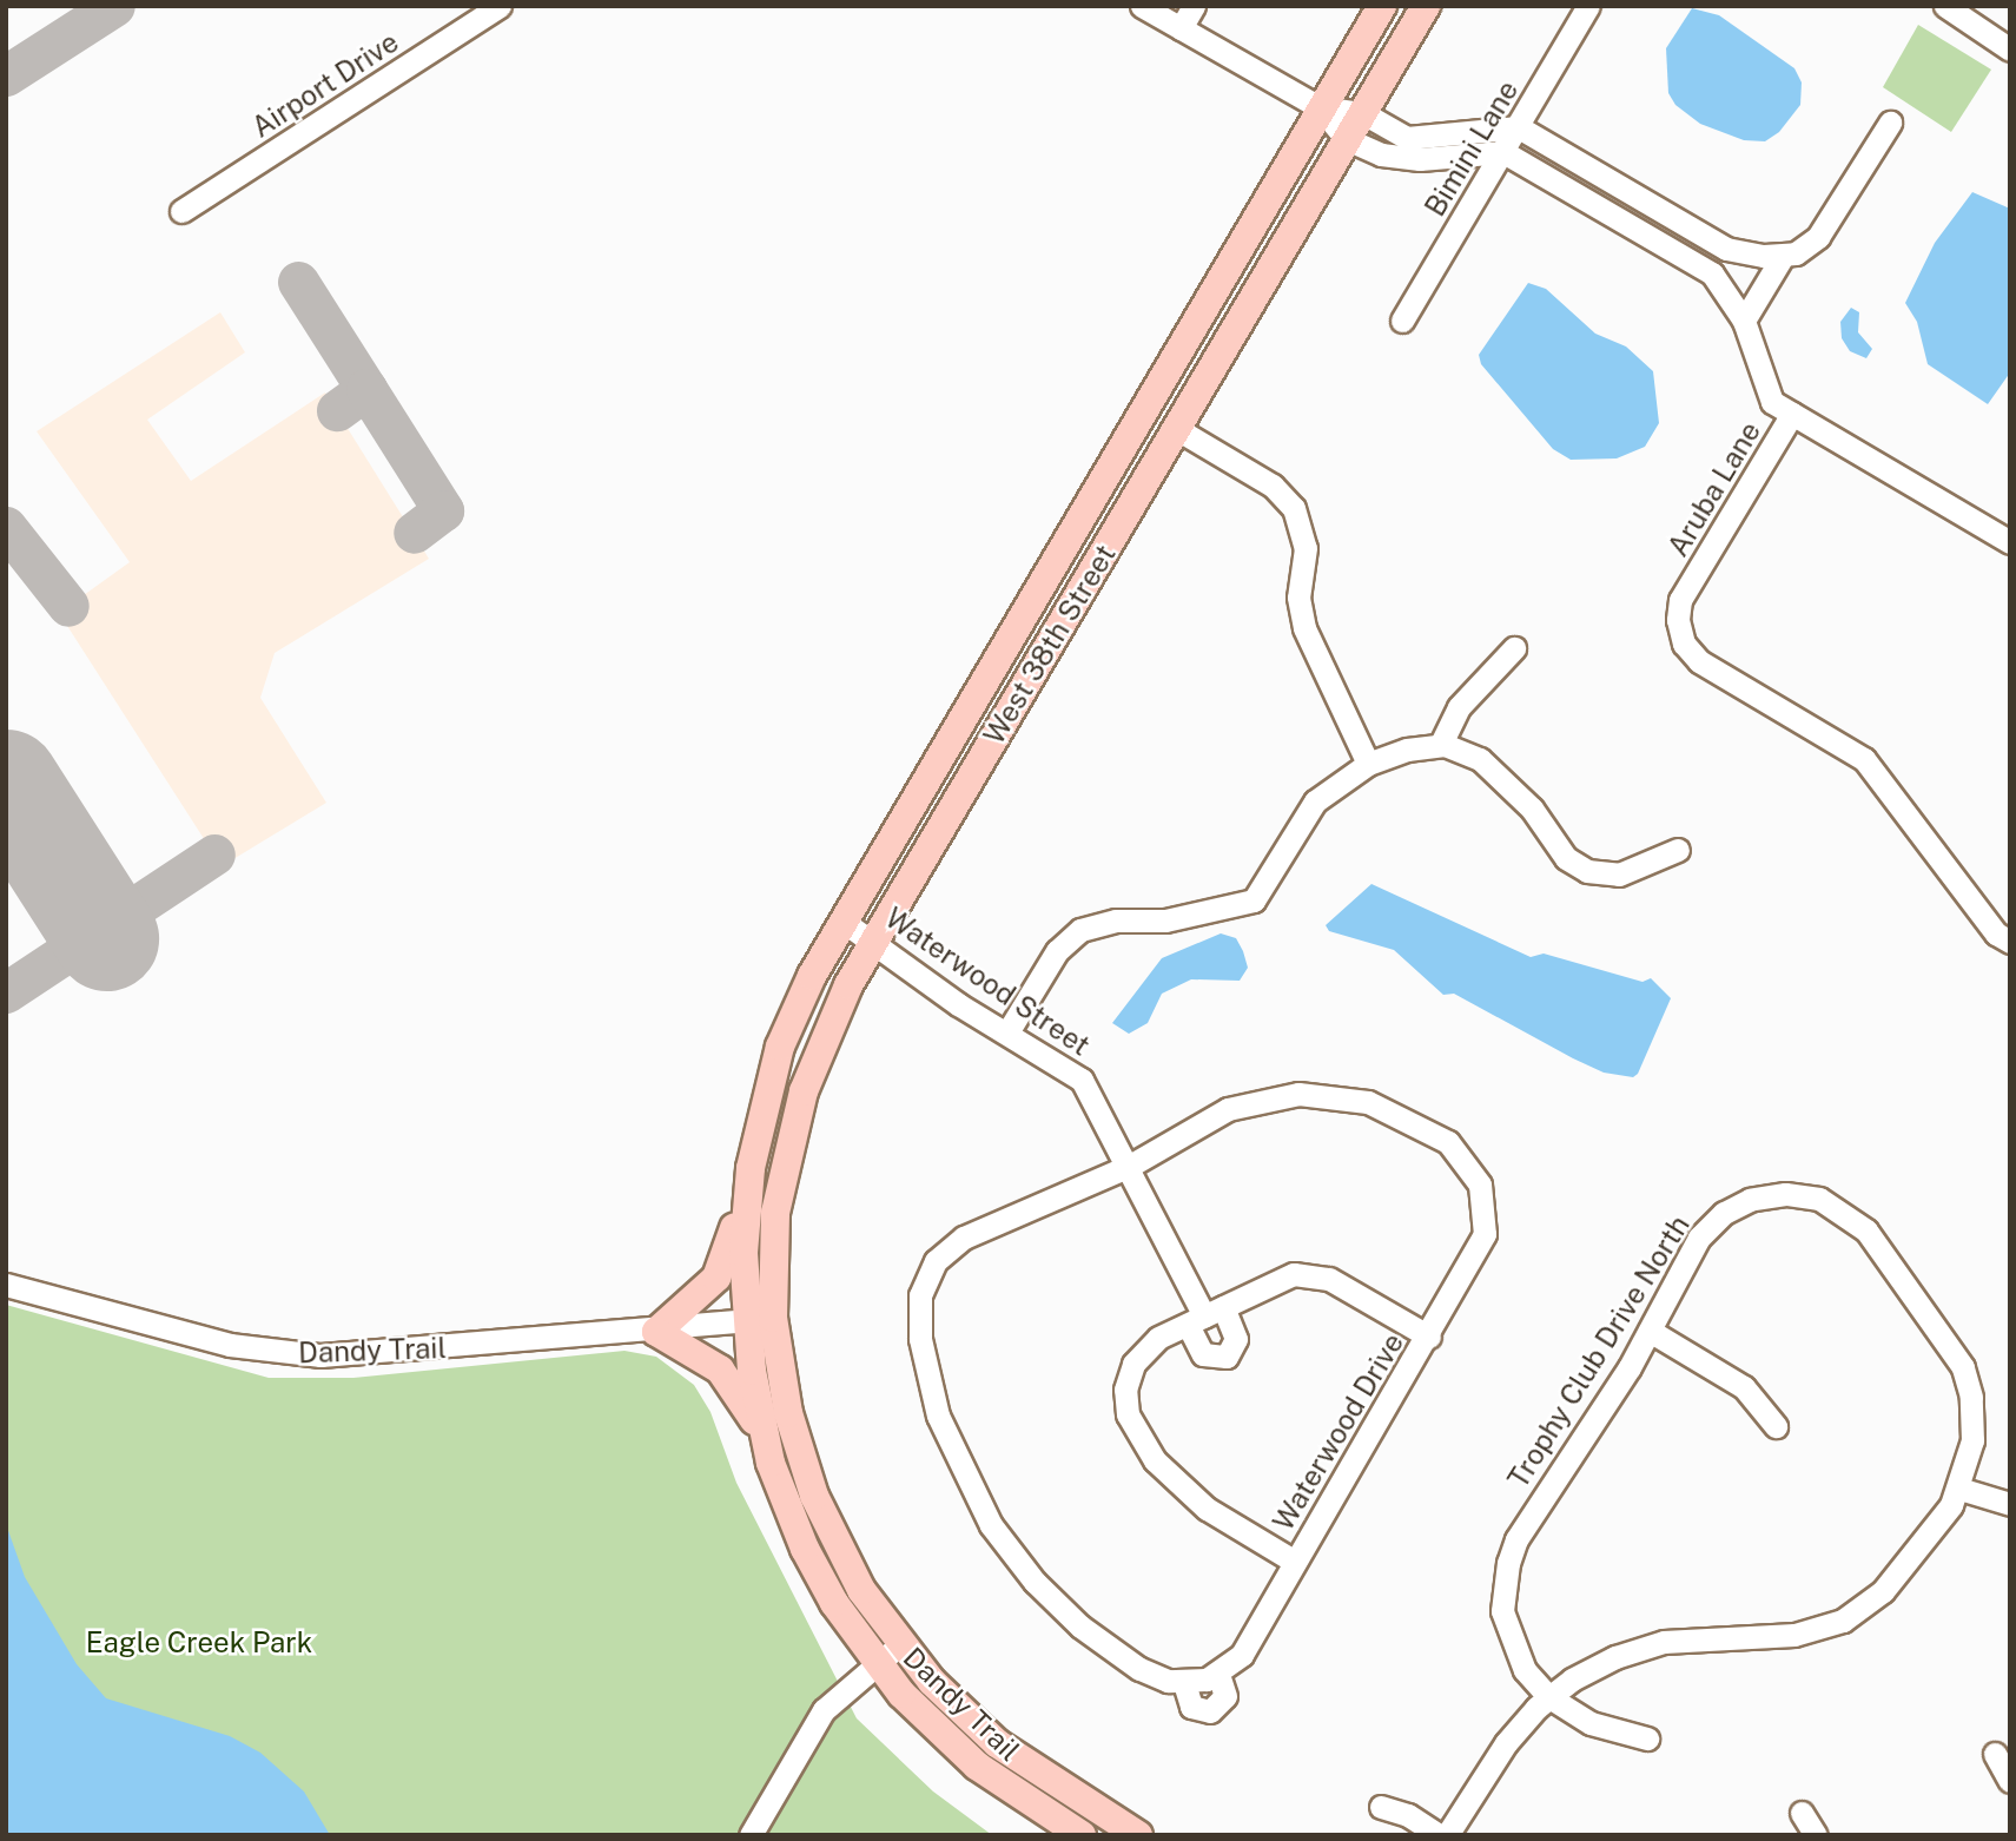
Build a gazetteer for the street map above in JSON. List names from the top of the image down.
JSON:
{
  "streets": {
    "main road": ["West 38th Street", "Dandy Trail"],
    "street": [
      "Airport Drive",
      "Bimini Lane",
      "Aruba Lane",
      "Waterwood Street",
      "Trophy Club Drive North",
      "Waterwood Drive"
    ]
  },
  "crossings": [
    ["West 38th Street", "Waterwood Street"],
    ["West 38th Street", "Dandy Trail"],
    ["Waterwood Street", "Waterwood Drive"]
  ],
  "parks": ["Eagle Creek Park"]
}
